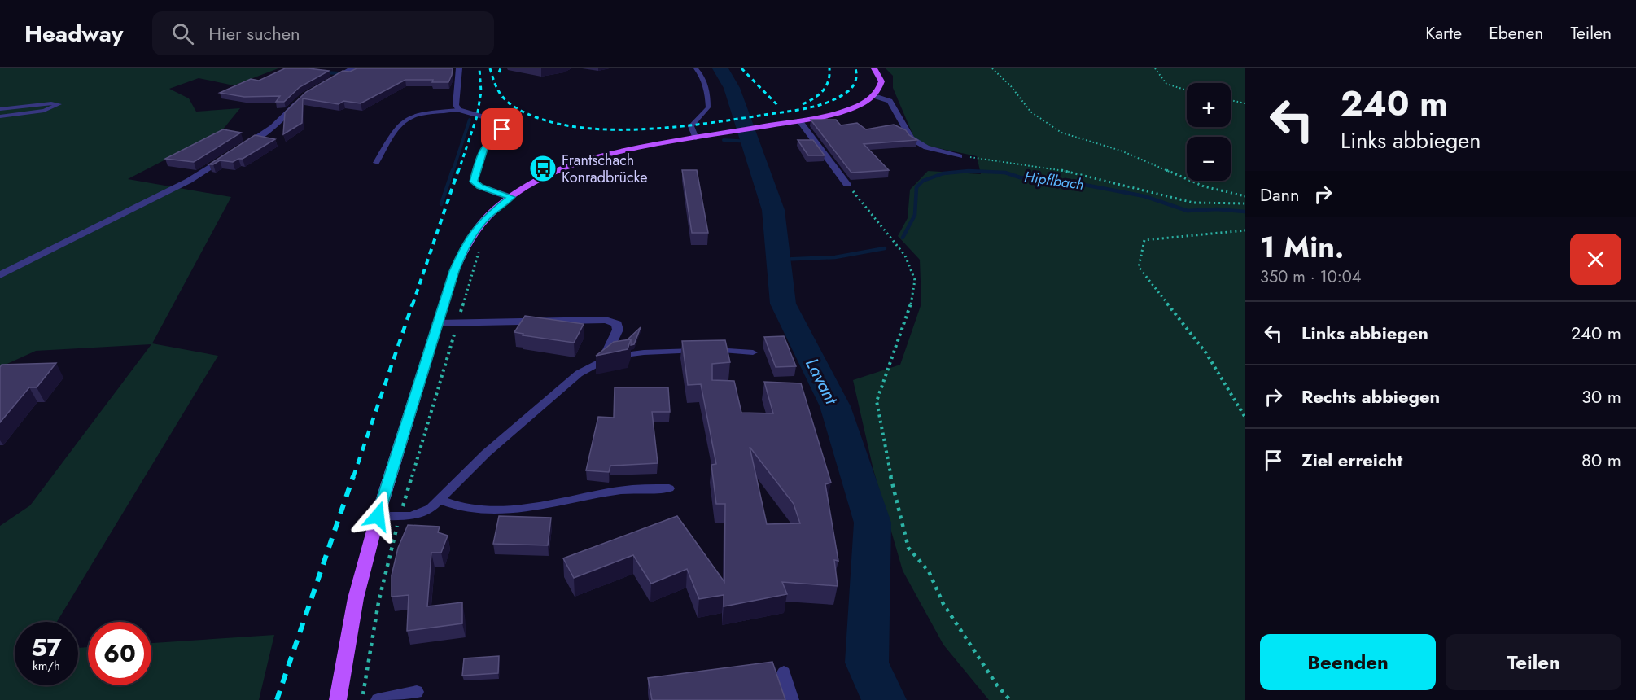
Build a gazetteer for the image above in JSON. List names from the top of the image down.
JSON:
{
  "water": ["Hipflbach", "Lavant"],
  "places": {
    "bus stop": ["Frantschach Konradbrücke"]
  },
  "page": {
    "header": "Headway",
    "search": "Hier suchen",
    "nav": ["Karte", "Ebenen", "Teilen"],
    "turn": ["240 m", "Links abbiegen"],
    "map_buttons": ["+", "−"],
    "then": "Dann",
    "heading": ["1 Min.", "350 m · 10:04"],
    "list": [
      {
        "name": "Links abbiegen",
        "value": "240 m"
      },
      {
        "name": "Rechts abbiegen",
        "value": "30 m"
      },
      {
        "name": "Ziel erreicht",
        "value": "80 m"
      }
    ],
    "speed": "57 km/h",
    "limit": "60",
    "buttons": ["Beenden", "Teilen"]
  }
}
